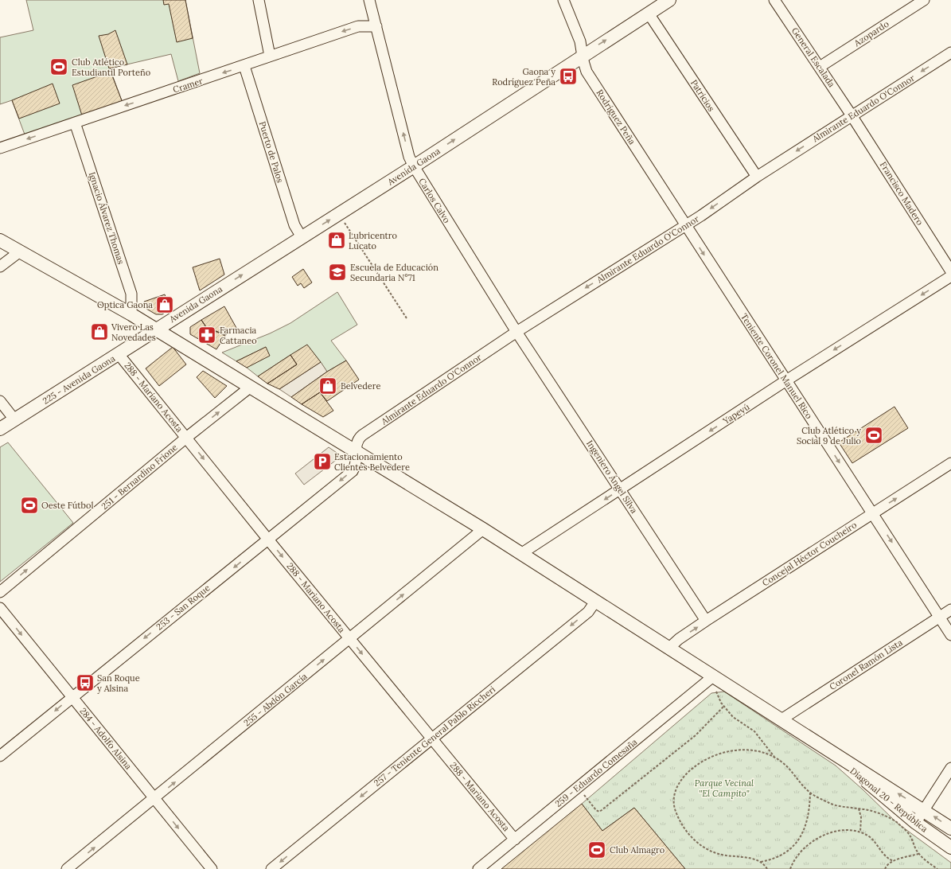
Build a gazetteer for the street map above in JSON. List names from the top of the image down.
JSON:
{
  "streets": {
    "main road": ["Avenida Gaona", "225 - Avenida Gaona", "Diagonal 20 - República"],
    "street": [
      "Azopardo",
      "General Escalada",
      "Cramer",
      "Patricios",
      "Almirante Eduardo O'Connor",
      "Rodríguez Peña",
      "Puerto de Palos",
      "Francisco Madero",
      "Carlos Calvo",
      "Ignacio Álvarez Thomas",
      "Teniente Coronel Manuel Rico",
      "288 - Mariano Acosta",
      "Yapeyú",
      "251 - Bernardino Frione",
      "Ingeniero Ángel Silva",
      "Concejal Héctor Coucheiro",
      "253 - San Roque",
      "Coronel Ramón Lista",
      "255 - Abdón García",
      "257 - Teniente General Pablo Riccheri",
      "284 - Adolfo Alsina",
      "259 - Eduardo Comesaña"
    ]
  },
  "crossings": [
    ["Azopardo", "General Escalada"],
    ["General Escalada", "Almirante Eduardo O'Connor"],
    ["General Escalada", "Francisco Madero"],
    ["Cramer", "Puerto de Palos"],
    ["Cramer", "Carlos Calvo"],
    ["Cramer", "Ignacio Álvarez Thomas"],
    ["Patricios", "Almirante Eduardo O'Connor"],
    ["Patricios", "Avenida Gaona"],
    ["Almirante Eduardo O'Connor", "Rodríguez Peña"],
    ["Almirante Eduardo O'Connor", "Francisco Madero"],
    ["Almirante Eduardo O'Connor", "Carlos Calvo"],
    ["Almirante Eduardo O'Connor", "Teniente Coronel Manuel Rico"],
    ["Almirante Eduardo O'Connor", "Ingeniero Ángel Silva"],
    ["Almirante Eduardo O'Connor", "253 - San Roque"],
    ["Rodríguez Peña", "Avenida Gaona"],
    ["Rodríguez Peña", "Teniente Coronel Manuel Rico"],
    ["Puerto de Palos", "Avenida Gaona"],
    ["Avenida Gaona", "Carlos Calvo"],
    ["Avenida Gaona", "225 - Avenida Gaona"],
    ["Carlos Calvo", "Ingeniero Ángel Silva"],
    ["Teniente Coronel Manuel Rico", "Yapeyú"],
    ["Teniente Coronel Manuel Rico", "Concejal Héctor Coucheiro"],
    ["Teniente Coronel Manuel Rico", "Coronel Ramón Lista"],
    ["225 - Avenida Gaona", "288 - Mariano Acosta"],
    ["288 - Mariano Acosta", "251 - Bernardino Frione"],
    ["288 - Mariano Acosta", "253 - San Roque"],
    ["288 - Mariano Acosta", "255 - Abdón García"],
    ["288 - Mariano Acosta", "257 - Teniente General Pablo Riccheri"],
    ["288 - Mariano Acosta", "259 - Eduardo Comesaña"],
    ["Yapeyú", "Ingeniero Ángel Silva"],
    ["Ingeniero Ángel Silva", "Concejal Héctor Coucheiro"],
    ["253 - San Roque", "284 - Adolfo Alsina"],
    ["255 - Abdón García", "284 - Adolfo Alsina"]
  ],
  "one_way": [
    "Cramer",
    "Almirante Eduardo O'Connor",
    "Avenida Gaona",
    "Carlos Calvo",
    "Teniente Coronel Manuel Rico",
    "288 - Mariano Acosta",
    "Yapeyú",
    "251 - Bernardino Frione",
    "Concejal Héctor Coucheiro",
    "253 - San Roque",
    "255 - Abdón García",
    "257 - Teniente General Pablo Riccheri",
    "284 - Adolfo Alsina"
  ],
  "parks": ["Parque Vecinal \"El Campito\""],
  "places": {
    "sports": [
      "Club Atlético Estudiantil Porteño",
      "Club Atlético y Social 9 de Julio",
      "Oeste Fútbol",
      "Club Almagro"
    ],
    "bus stop": ["Gaona y Rodríguez Peña", "San Roque y Alsina"],
    "shop": [
      "Lubricentro Lucato",
      "Optica Gaona",
      "Vivero Las Novedades",
      "Belvedere"
    ],
    "school or university": ["Escuela de Educación Secundaria N°71"],
    "pharmacy": ["Farmacia Cattaneo"],
    "parking": ["Estacionamiento Clientes Belvedere"]
  }
}
